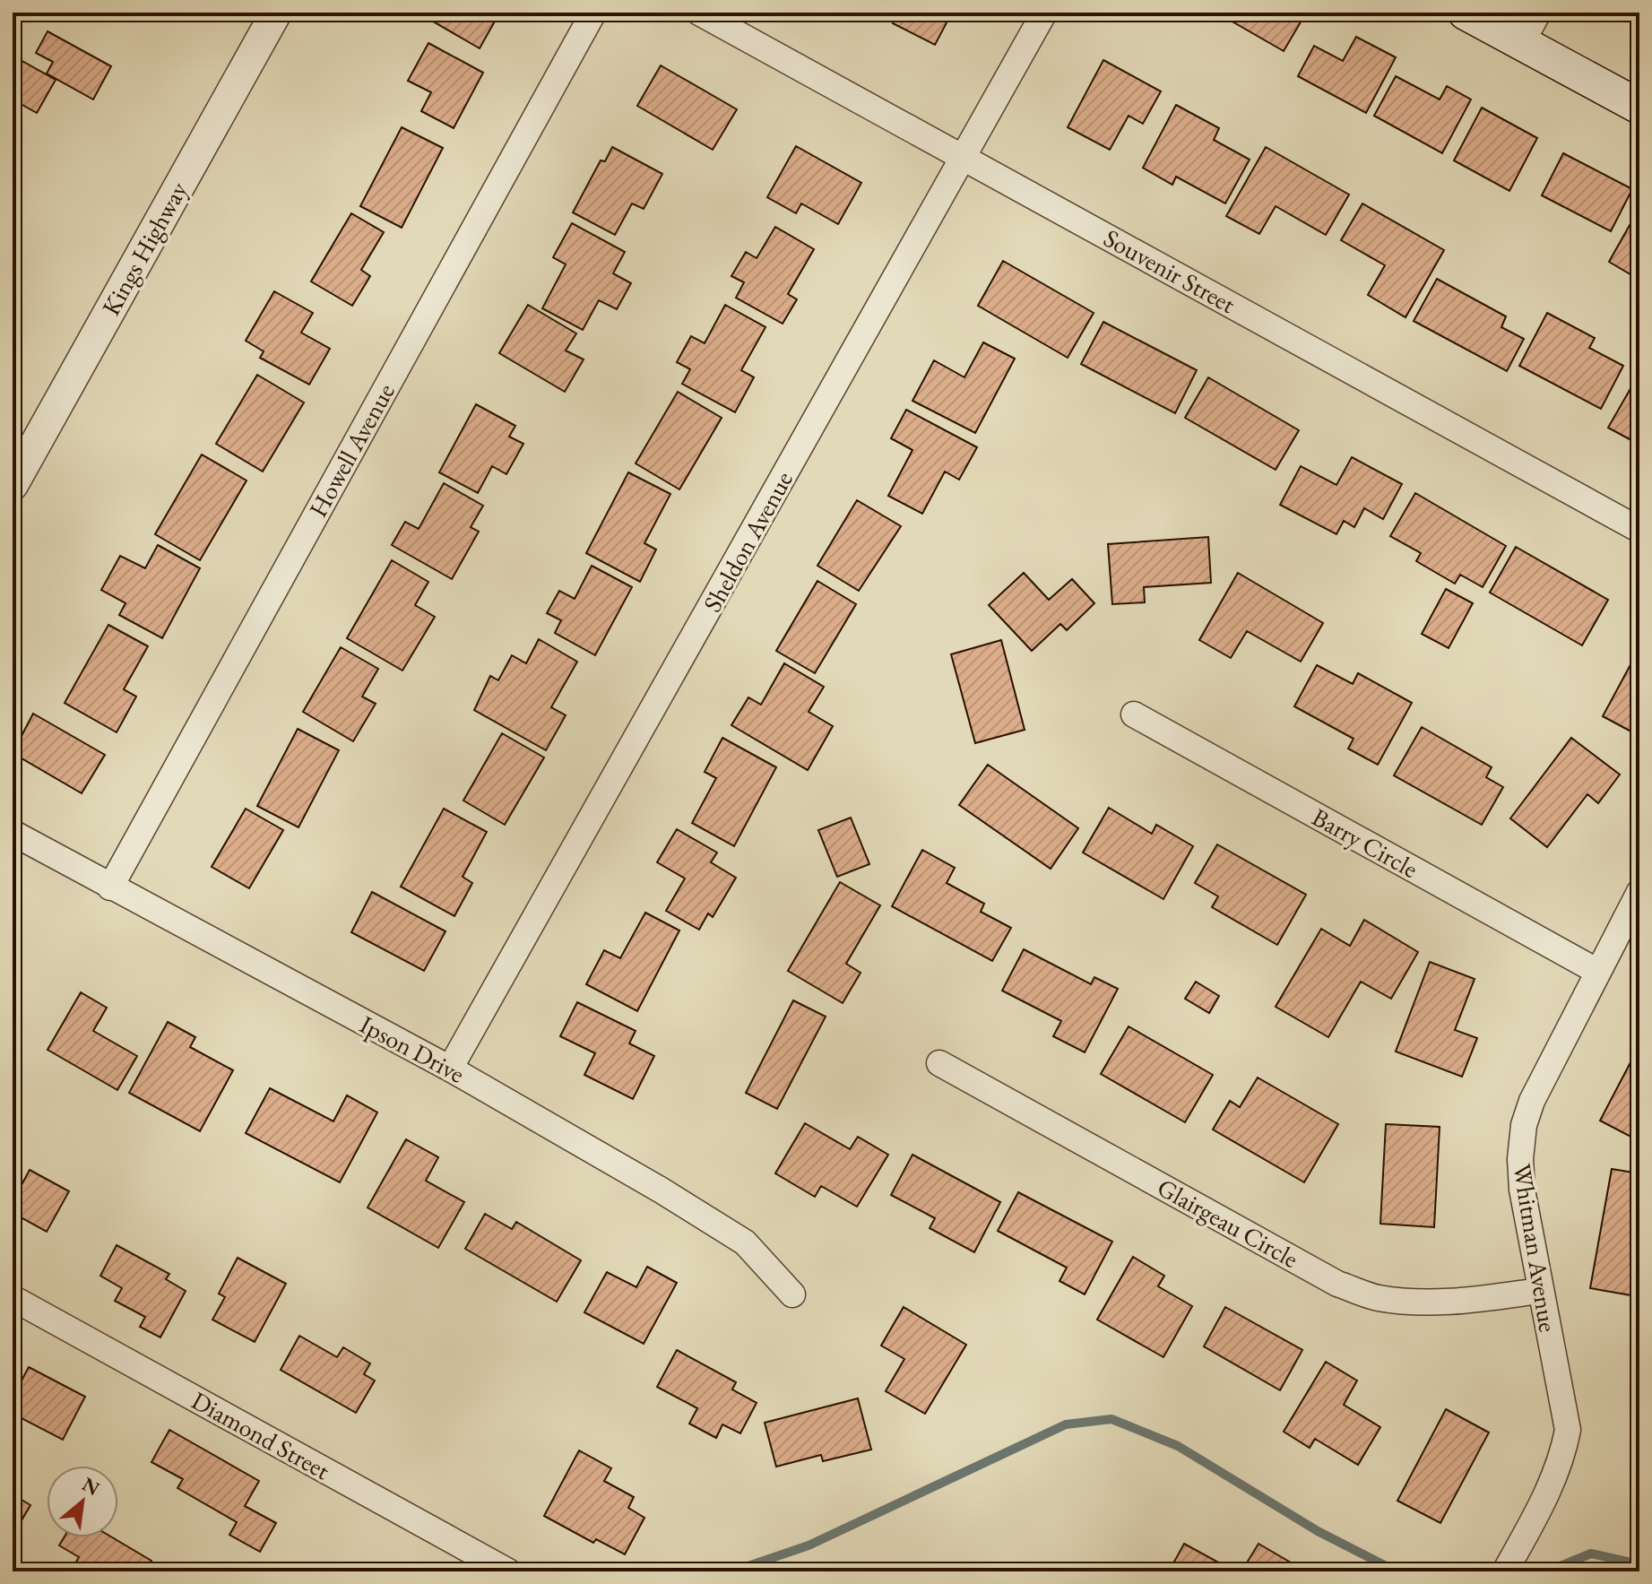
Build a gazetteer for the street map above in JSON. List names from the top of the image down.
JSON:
{
  "streets": {
    "street": [
      "Kings Highway",
      "Souvenir Street",
      "Howell Avenue",
      "Sheldon Avenue",
      "Barry Circle",
      "Ipson Drive",
      "Glairgeau Circle",
      "Whitman Avenue",
      "Diamond Street"
    ]
  },
  "crossings": [
    ["Souvenir Street", "Sheldon Avenue"],
    ["Howell Avenue", "Ipson Drive"],
    ["Sheldon Avenue", "Ipson Drive"],
    ["Barry Circle", "Whitman Avenue"],
    ["Glairgeau Circle", "Whitman Avenue"]
  ],
  "north": "top right"
}
